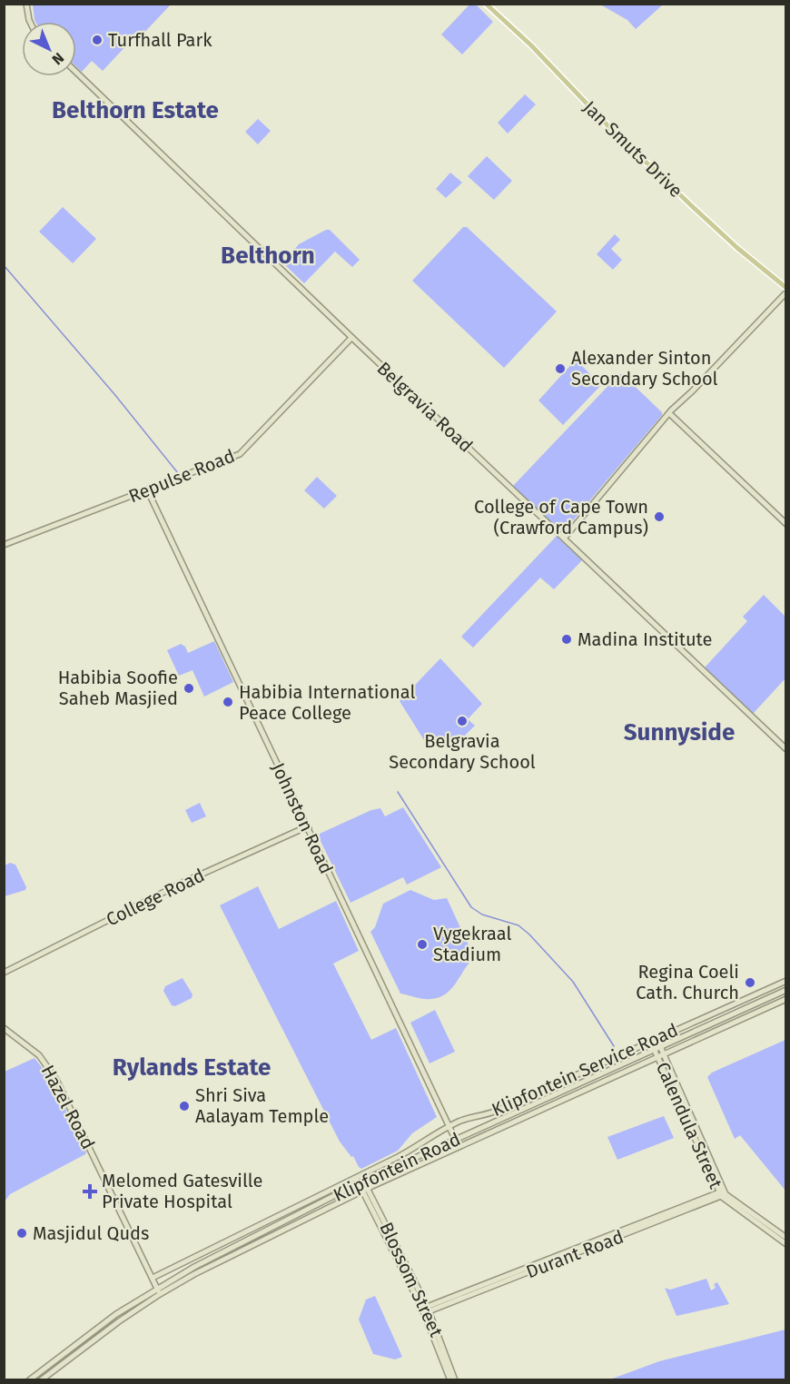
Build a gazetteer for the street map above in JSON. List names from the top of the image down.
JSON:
{
  "streets": {
    "main road": ["Jan Smuts Drive"],
    "street": [
      "Belgravia Road",
      "Repulse Road",
      "Johnston Road",
      "College Road",
      "Klipfontein Service Road",
      "Hazel Road",
      "Calendula Street",
      "Klipfontein Road",
      "Durant Road",
      "Blossom Street"
    ]
  },
  "crossings": [
    ["Belgravia Road", "Repulse Road"],
    ["Repulse Road", "Johnston Road"],
    ["Johnston Road", "College Road"],
    ["Johnston Road", "Klipfontein Service Road"],
    ["Johnston Road", "Klipfontein Road"],
    ["Klipfontein Service Road", "Hazel Road"],
    ["Klipfontein Service Road", "Calendula Street"],
    ["Klipfontein Service Road", "Blossom Street"],
    ["Hazel Road", "Klipfontein Road"],
    ["Calendula Street", "Klipfontein Road"],
    ["Calendula Street", "Durant Road"],
    ["Klipfontein Road", "Blossom Street"],
    ["Durant Road", "Blossom Street"]
  ],
  "districts": [
    "Belthorn Estate",
    "Belthorn",
    "Sunnyside",
    "Rylands Estate"
  ],
  "places": {
    "other": [
      "Turfhall Park",
      "Alexander Sinton Secondary School",
      "College of Cape Town (Crawford Campus)",
      "Madina Institute",
      "Habibia Soofie Saheb Masjied",
      "Habibia International Peace College",
      "Belgravia Secondary School",
      "Vygekraal Stadium",
      "Regina Coeli Cath. Church",
      "Shri Siva Aalayam Temple",
      "Masjidul Quds"
    ],
    "health": ["Melomed Gatesville Private Hospital"]
  },
  "north": "bottom right"
}
